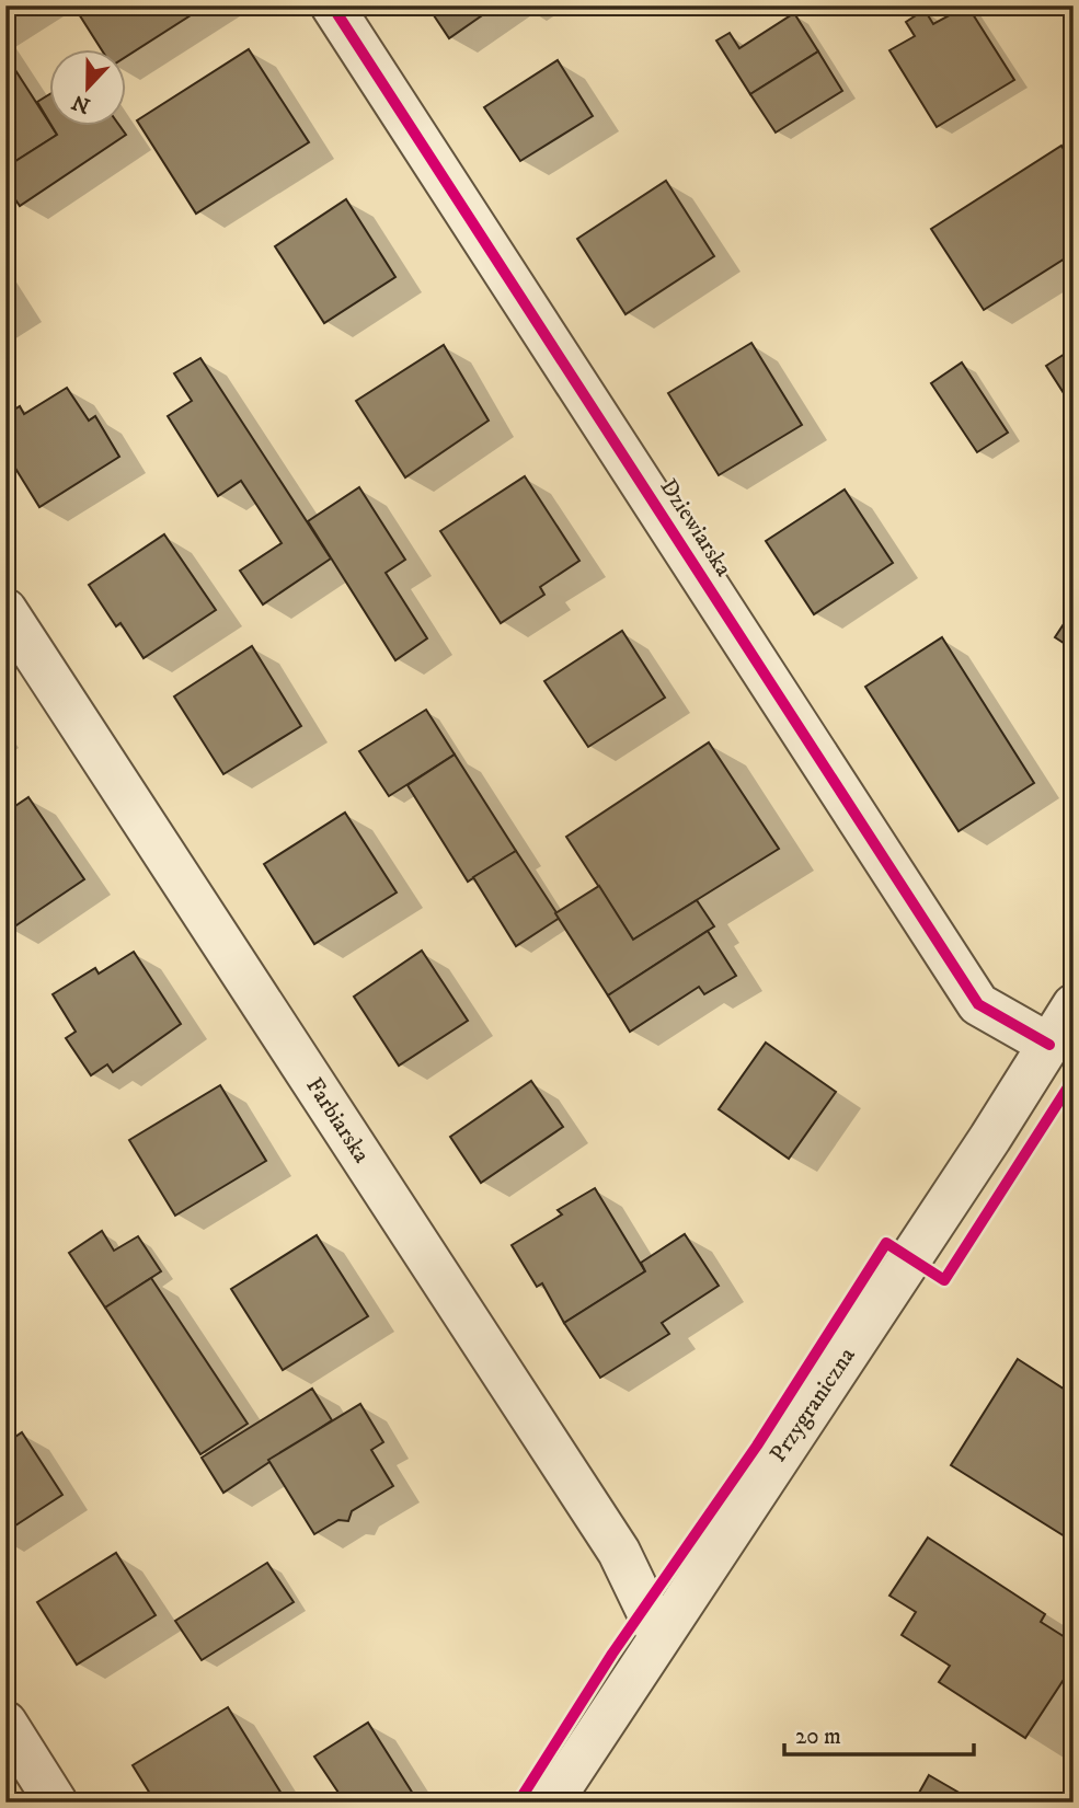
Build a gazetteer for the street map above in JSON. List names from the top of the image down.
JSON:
{
  "streets": {
    "street": ["Dziewiarska", "Farbiarska", "Przygraniczna"]
  },
  "crossings": [
    ["Dziewiarska", "Przygraniczna"],
    ["Farbiarska", "Przygraniczna"]
  ],
  "scale_bar": "20 m",
  "north": "bottom"
}
